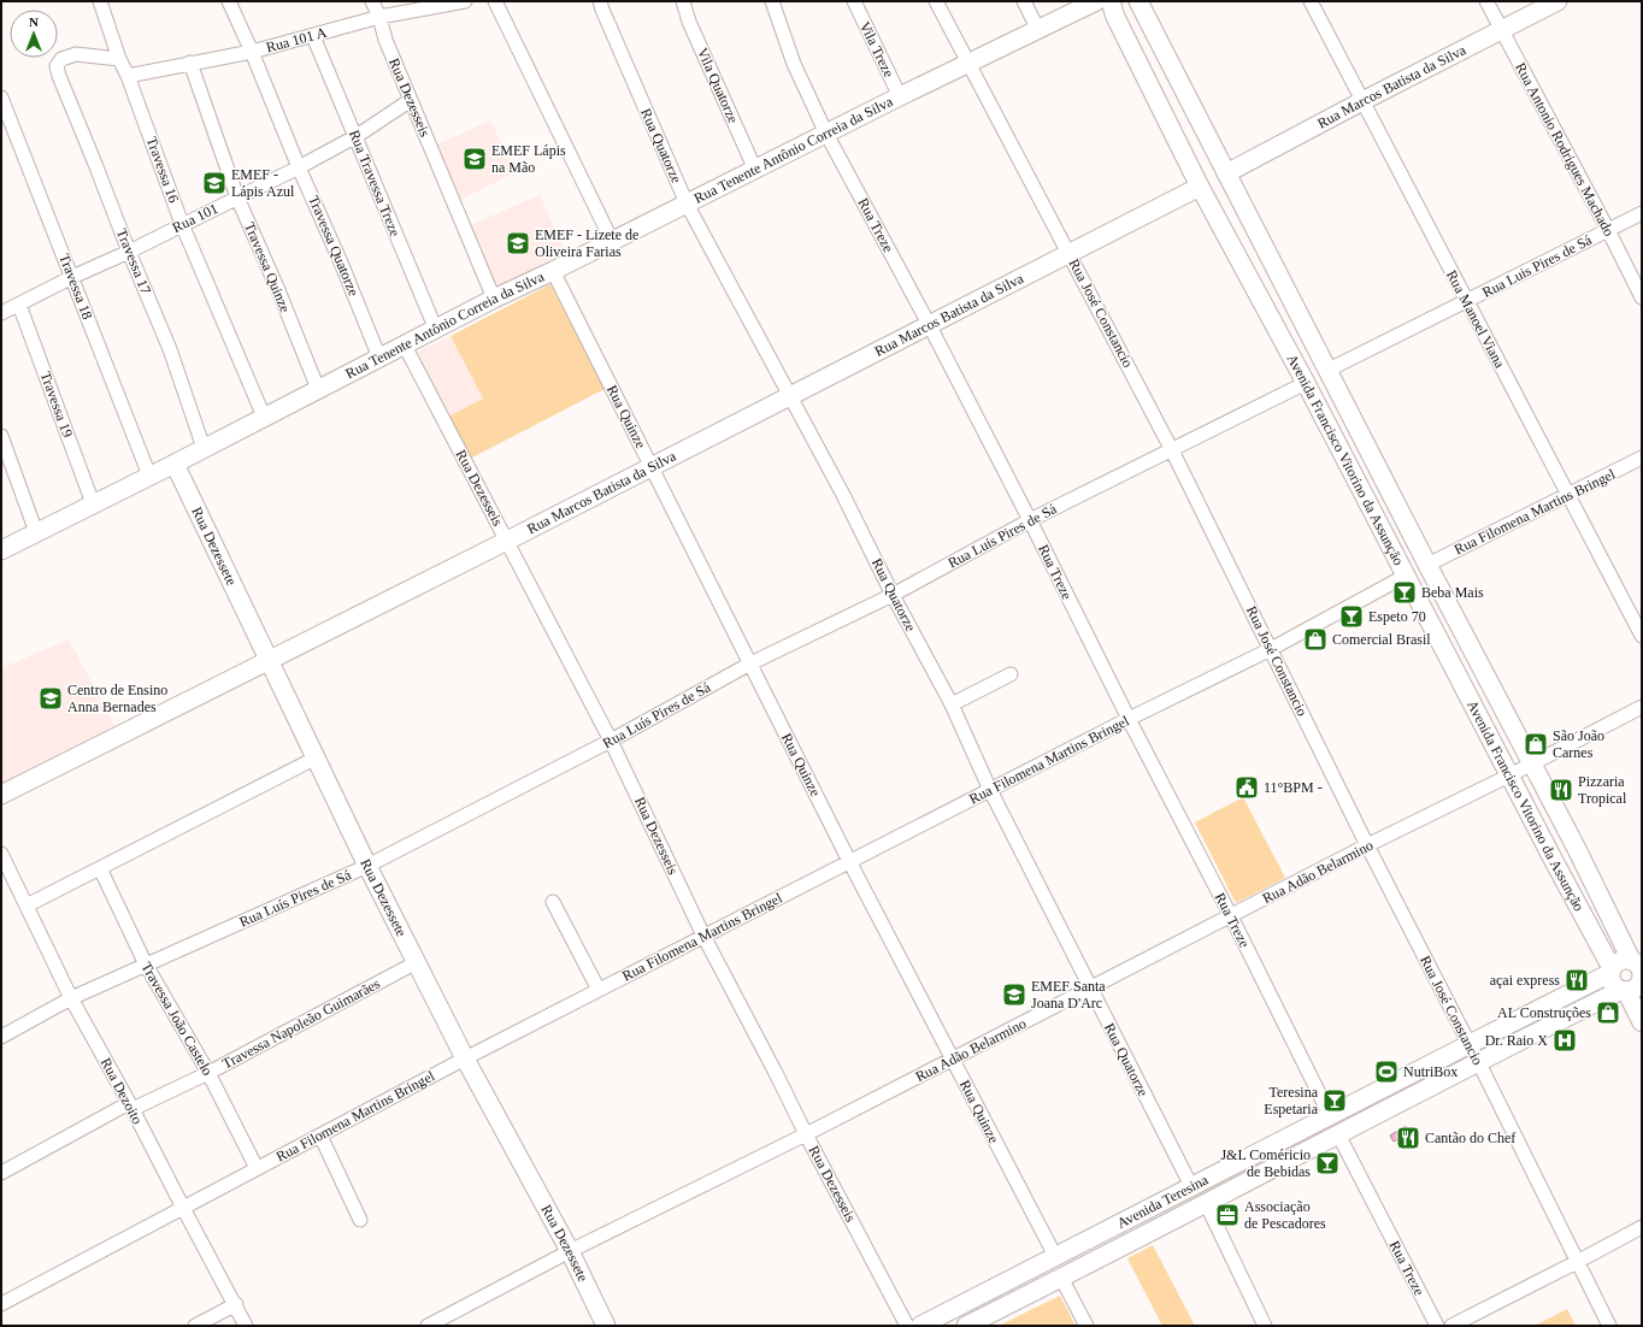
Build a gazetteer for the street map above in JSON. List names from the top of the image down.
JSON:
{
  "streets": {
    "main road": [
      "Rua Marcos Batista da Silva",
      "Rua Tenente Antônio Correia da Silva",
      "Avenida Francisco Vitorino da Assunção",
      "Rua Dezessete",
      "Avenida Teresina"
    ],
    "street": [
      "Rua 101 A",
      "Vila Treze",
      "Vila Quatorze",
      "Rua Dezesseis",
      "Rua Quatorze",
      "Rua Antonio Rodrigues Machado",
      "Travessa 16",
      "Rua Travessa Treze",
      "Rua 101",
      "Rua Treze",
      "Travessa Quatorze",
      "Travessa 17",
      "Rua Luis Pires de Sá",
      "Travessa Quinze",
      "Travessa 18",
      "Rua José Constancio",
      "Rua Manoel Viana",
      "Travessa 19",
      "Rua Quinze",
      "Rua Filomena Martins Bringel",
      "Rua Luís Pires de Sá",
      "Rua Adão Belarmino",
      "Travessa João Castelo",
      "Travessa Napoleão Guimarães",
      "Rua Dezoito"
    ]
  },
  "crossings": [
    ["Rua 101 A", "Rua Dezesseis"],
    ["Rua 101 A", "Travessa 16"],
    ["Rua 101 A", "Rua Travessa Treze"],
    ["Rua 101 A", "Travessa Quatorze"],
    ["Rua 101 A", "Travessa Quinze"],
    ["Vila Treze", "Rua Tenente Antônio Correia da Silva"],
    ["Vila Quatorze", "Rua Tenente Antônio Correia da Silva"],
    ["Rua Marcos Batista da Silva", "Rua Dezesseis"],
    ["Rua Marcos Batista da Silva", "Rua Quatorze"],
    ["Rua Marcos Batista da Silva", "Rua Antonio Rodrigues Machado"],
    ["Rua Marcos Batista da Silva", "Rua Treze"],
    ["Rua Marcos Batista da Silva", "Rua José Constancio"],
    ["Rua Marcos Batista da Silva", "Rua Manoel Viana"],
    ["Rua Marcos Batista da Silva", "Rua Quinze"],
    ["Rua Marcos Batista da Silva", "Avenida Francisco Vitorino da Assunção"],
    ["Rua Marcos Batista da Silva", "Rua Dezessete"],
    ["Rua Dezesseis", "Rua Tenente Antônio Correia da Silva"],
    ["Rua Dezesseis", "Rua 101"],
    ["Rua Dezesseis", "Rua Filomena Martins Bringel"],
    ["Rua Dezesseis", "Rua Luís Pires de Sá"],
    ["Rua Dezesseis", "Rua Adão Belarmino"],
    ["Rua Quatorze", "Rua Tenente Antônio Correia da Silva"],
    ["Rua Quatorze", "Rua Filomena Martins Bringel"],
    ["Rua Quatorze", "Rua Luís Pires de Sá"],
    ["Rua Quatorze", "Rua Adão Belarmino"],
    ["Rua Quatorze", "Avenida Teresina"],
    ["Rua Antonio Rodrigues Machado", "Rua Luis Pires de Sá"],
    ["Rua Tenente Antônio Correia da Silva", "Travessa 16"],
    ["Rua Tenente Antônio Correia da Silva", "Rua Travessa Treze"],
    ["Rua Tenente Antônio Correia da Silva", "Rua Treze"],
    ["Rua Tenente Antônio Correia da Silva", "Travessa Quatorze"],
    ["Rua Tenente Antônio Correia da Silva", "Travessa 17"],
    ["Rua Tenente Antônio Correia da Silva", "Travessa Quinze"],
    ["Rua Tenente Antônio Correia da Silva", "Travessa 18"],
    ["Rua Tenente Antônio Correia da Silva", "Rua José Constancio"],
    ["Rua Tenente Antônio Correia da Silva", "Travessa 19"],
    ["Rua Tenente Antônio Correia da Silva", "Rua Quinze"],
    ["Rua Tenente Antônio Correia da Silva", "Rua Dezessete"],
    ["Travessa 16", "Rua 101"],
    ["Travessa 16", "Travessa 17"],
    ["Rua Travessa Treze", "Rua 101"],
    ["Rua 101", "Travessa Quatorze"],
    ["Rua 101", "Travessa 17"],
    ["Rua 101", "Travessa Quinze"],
    ["Rua 101", "Travessa 18"],
    ["Rua 101", "Travessa 19"],
    ["Rua Treze", "Rua Filomena Martins Bringel"],
    ["Rua Treze", "Rua Luís Pires de Sá"],
    ["Rua Treze", "Rua Adão Belarmino"],
    ["Rua Treze", "Avenida Teresina"],
    ["Rua Luis Pires de Sá", "Rua Manoel Viana"],
    ["Rua Luis Pires de Sá", "Avenida Francisco Vitorino da Assunção"],
    ["Rua José Constancio", "Rua Filomena Martins Bringel"],
    ["Rua José Constancio", "Rua Luís Pires de Sá"],
    ["Rua José Constancio", "Rua Adão Belarmino"],
    ["Rua José Constancio", "Avenida Teresina"],
    ["Rua Manoel Viana", "Rua Filomena Martins Bringel"],
    ["Rua Quinze", "Rua Filomena Martins Bringel"],
    ["Rua Quinze", "Rua Luís Pires de Sá"],
    ["Rua Quinze", "Rua Adão Belarmino"],
    ["Rua Quinze", "Avenida Teresina"],
    ["Avenida Francisco Vitorino da Assunção", "Rua Filomena Martins Bringel"],
    ["Avenida Francisco Vitorino da Assunção", "Rua Luís Pires de Sá"],
    ["Avenida Francisco Vitorino da Assunção", "Rua Adão Belarmino"],
    ["Avenida Francisco Vitorino da Assunção", "Avenida Teresina"],
    ["Rua Filomena Martins Bringel", "Rua Dezessete"],
    ["Rua Filomena Martins Bringel", "Travessa João Castelo"],
    ["Rua Filomena Martins Bringel", "Rua Dezoito"],
    ["Rua Luís Pires de Sá", "Rua Dezessete"],
    ["Rua Luís Pires de Sá", "Travessa João Castelo"],
    ["Rua Luís Pires de Sá", "Rua Dezoito"],
    ["Rua Dezessete", "Rua Adão Belarmino"],
    ["Rua Dezessete", "Travessa Napoleão Guimarães"],
    ["Travessa João Castelo", "Travessa Napoleão Guimarães"],
    ["Travessa Napoleão Guimarães", "Rua Dezoito"]
  ],
  "places": {
    "school or university": [
      "EMEF Lápis na Mão",
      "EMEF - Lápis Azul",
      "EMEF - Lizete de Oliveira Farias",
      "Centro de Ensino Anna Bernades",
      "EMEF Santa Joana D'Arc"
    ],
    "bar": [
      "Beba Mais",
      "Espeto 70",
      "Teresina Espetaria",
      "J&L Coméricio de Bebidas"
    ],
    "shop": ["Comercial Brasil", "São João Carnes", "AL Construções"],
    "public building": ["11°BPM -"],
    "restaurant": ["Pizzaria Tropical", "açai express", "Cantão do Chef"],
    "hospital": ["Dr. Raio X"],
    "sports": ["NutriBox"],
    "office": ["Associação de Pescadores"]
  },
  "north": "top"
}
